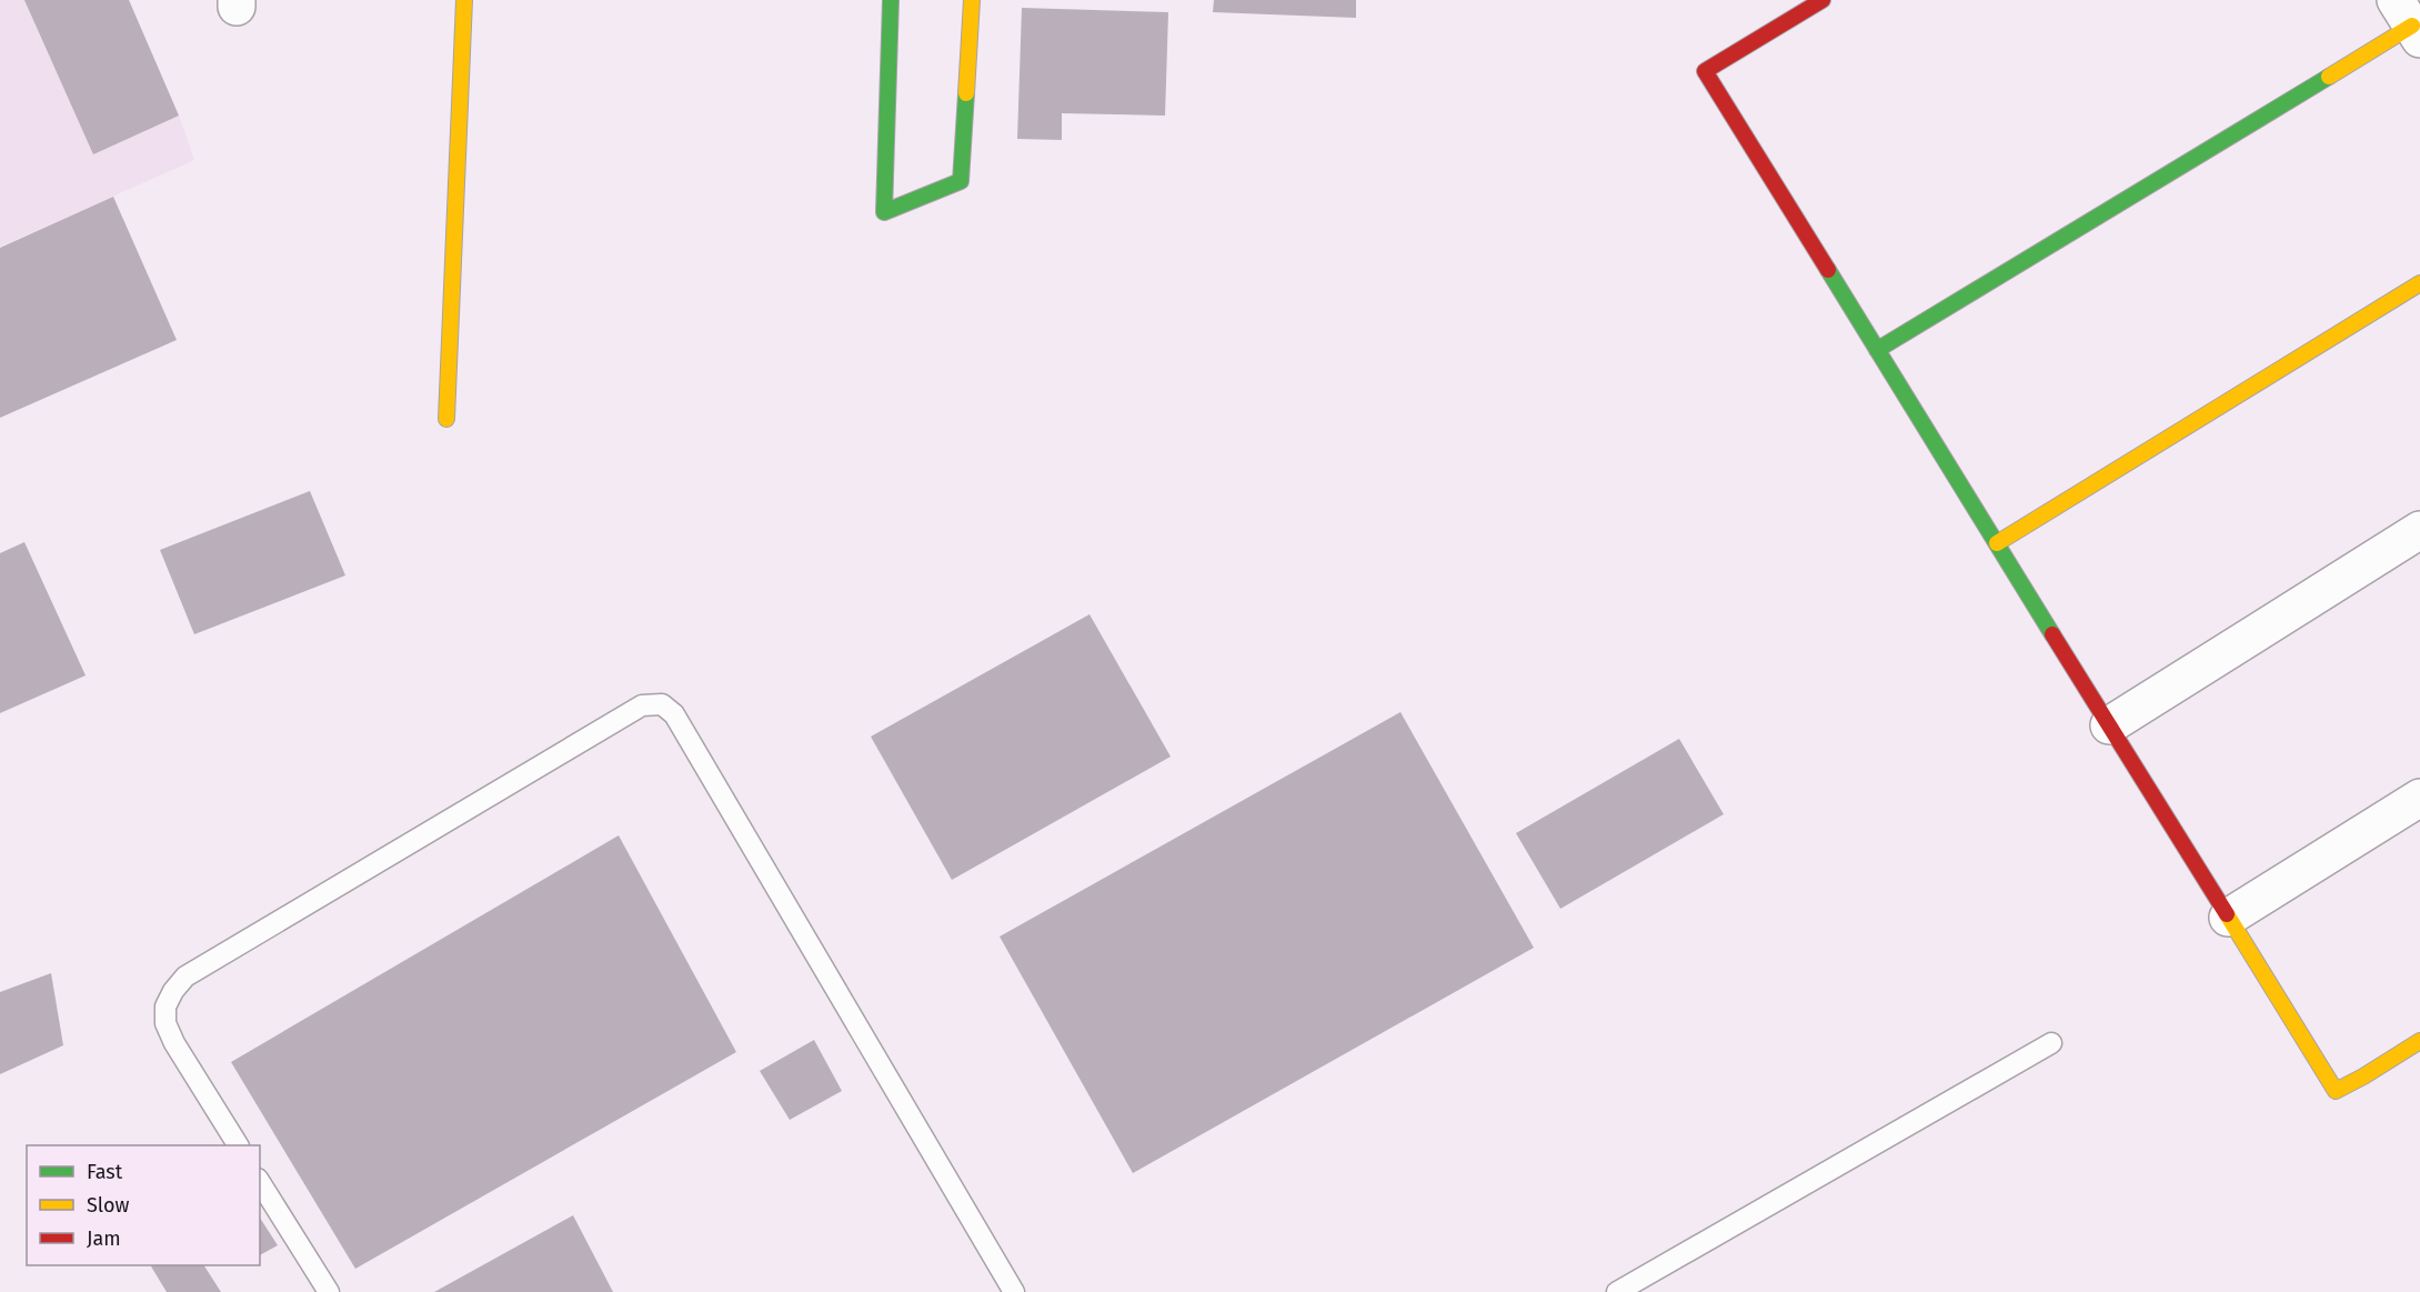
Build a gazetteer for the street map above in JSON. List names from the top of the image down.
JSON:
{
  "legend": ["Fast", "Slow", "Jam"]
}
